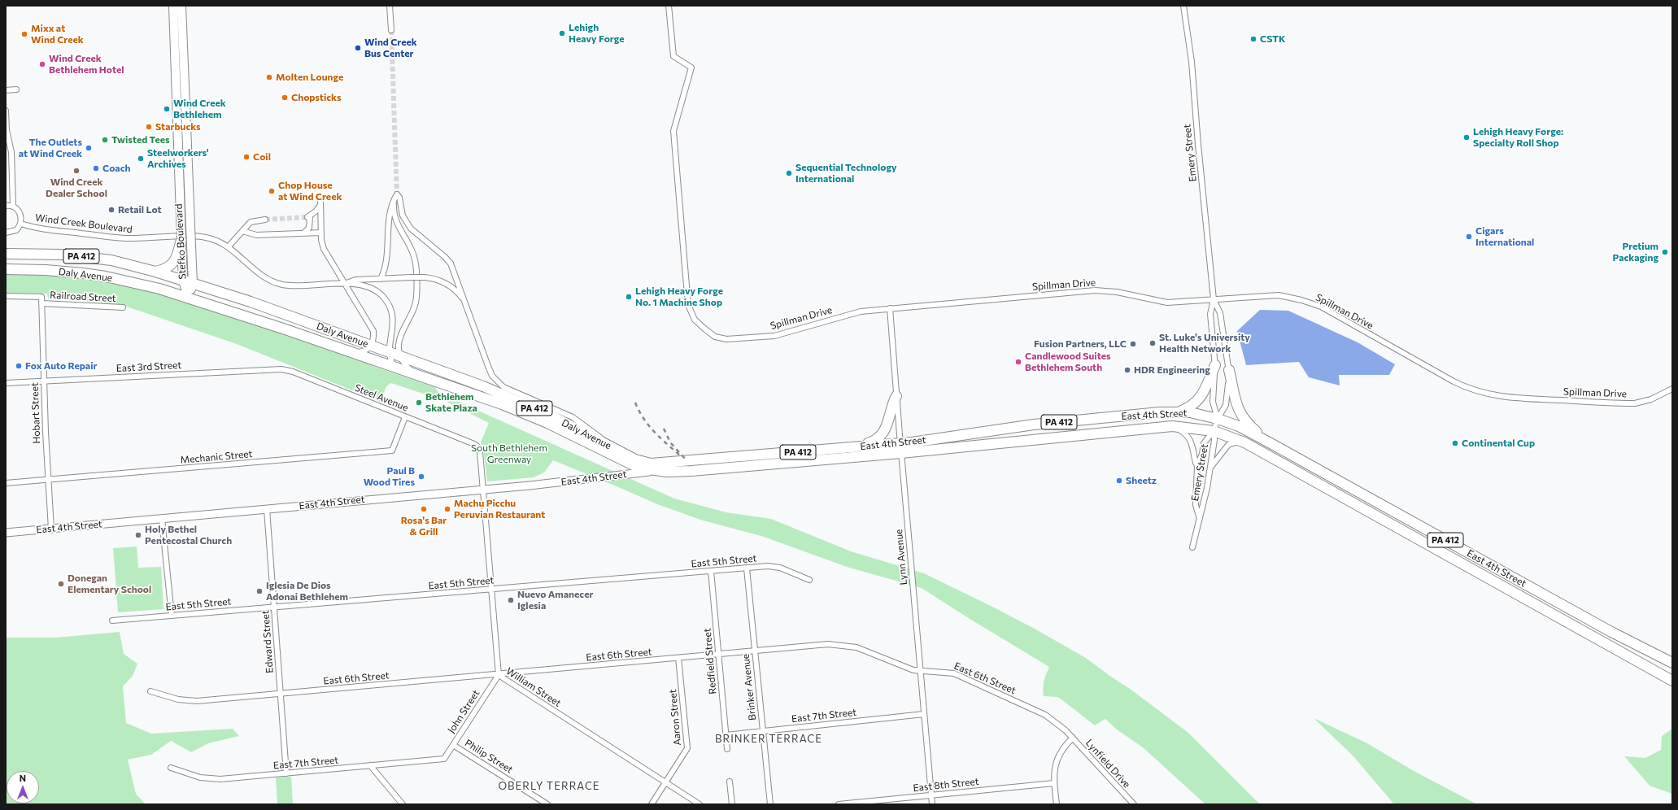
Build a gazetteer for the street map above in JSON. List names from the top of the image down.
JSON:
{
  "streets": {
    "highway": ["PA 412", "Daly Avenue", "East 4th Street"],
    "main road": ["Stefko Boulevard"],
    "street": [
      "Emery Street",
      "Wind Creek Boulevard",
      "Spillman Drive",
      "Railroad Street",
      "East 3rd Street",
      "Steel Avenue",
      "Hobart Street",
      "Mechanic Street",
      "Lynn Avenue",
      "East 5th Street",
      "Edward Street",
      "East 6th Street",
      "Redfield Street",
      "William Street",
      "Brinker Avenue",
      "John Street",
      "East 7th Street",
      "Aaron Street",
      "Philip Street",
      "Lynfield Drive",
      "East 8th Street"
    ]
  },
  "crossings": [
    ["Emery Street", "Spillman Drive"],
    ["Emery Street", "East 4th Street"],
    ["Stefko Boulevard", "Daly Avenue"],
    ["Daly Avenue", "East 4th Street"],
    ["Spillman Drive", "Lynn Avenue"],
    ["Railroad Street", "Hobart Street"],
    ["East 3rd Street", "Steel Avenue"],
    ["East 3rd Street", "Hobart Street"],
    ["Steel Avenue", "East 4th Street"],
    ["Steel Avenue", "Mechanic Street"],
    ["Steel Avenue", "William Street"],
    ["Hobart Street", "East 4th Street"],
    ["Hobart Street", "Mechanic Street"],
    ["East 4th Street", "Lynn Avenue"],
    ["East 4th Street", "Edward Street"],
    ["East 4th Street", "William Street"],
    ["Lynn Avenue", "East 6th Street"],
    ["Lynn Avenue", "East 7th Street"],
    ["Lynn Avenue", "East 8th Street"],
    ["East 5th Street", "Edward Street"],
    ["East 5th Street", "Redfield Street"],
    ["East 5th Street", "William Street"],
    ["East 5th Street", "Brinker Avenue"],
    ["Edward Street", "East 6th Street"],
    ["Edward Street", "East 7th Street"],
    ["East 6th Street", "Redfield Street"],
    ["East 6th Street", "William Street"],
    ["East 6th Street", "Brinker Avenue"],
    ["East 6th Street", "John Street"],
    ["East 6th Street", "Aaron Street"],
    ["East 6th Street", "Lynfield Drive"],
    ["Redfield Street", "East 7th Street"],
    ["William Street", "John Street"],
    ["William Street", "Aaron Street"],
    ["Brinker Avenue", "East 7th Street"],
    ["John Street", "East 7th Street"],
    ["John Street", "Philip Street"]
  ],
  "districts": ["BRINKER TERRACE", "OBERLY TERRACE"],
  "parks": ["South Bethlehem Greenway"],
  "places": [
    "Lehigh Heavy Forge",
    "Mixx at Wind Creek",
    "CSTK",
    "Wind Creek Bus Center",
    "Wind Creek Bethlehem Hotel",
    "Molten Lounge",
    "Chopsticks",
    "Wind Creek Bethlehem",
    "Starbucks",
    "Lehigh Heavy Forge: Specialty Roll Shop",
    "Twisted Tees",
    "The Outlets at Wind Creek",
    "Coil",
    "Steelworkers' Archives",
    "Coach",
    "Wind Creek Dealer School",
    "Sequential Technology International",
    "Chop House at Wind Creek",
    "Retail Lot",
    "Cigars International",
    "Pretium Packaging",
    "Lehigh Heavy Forge No. 1 Machine Shop",
    "St. Luke's University Health Network",
    "Fusion Partners, LLC",
    "Candlewood Suites Bethlehem South",
    "Fox Auto Repair",
    "HDR Engineering",
    "Bethlehem Skate Plaza",
    "Continental Cup",
    "Paul B Wood Tires",
    "Sheetz",
    "Rosa's Bar & Grill",
    "Machu Picchu Peruvian Restaurant",
    "Holy Bethel Pentecostal Church",
    "Donegan Elementary School",
    "Iglesia De Dios Adonai Bethlehem",
    "Nuevo Amanecer Iglesia"
  ],
  "north": "top"
}
